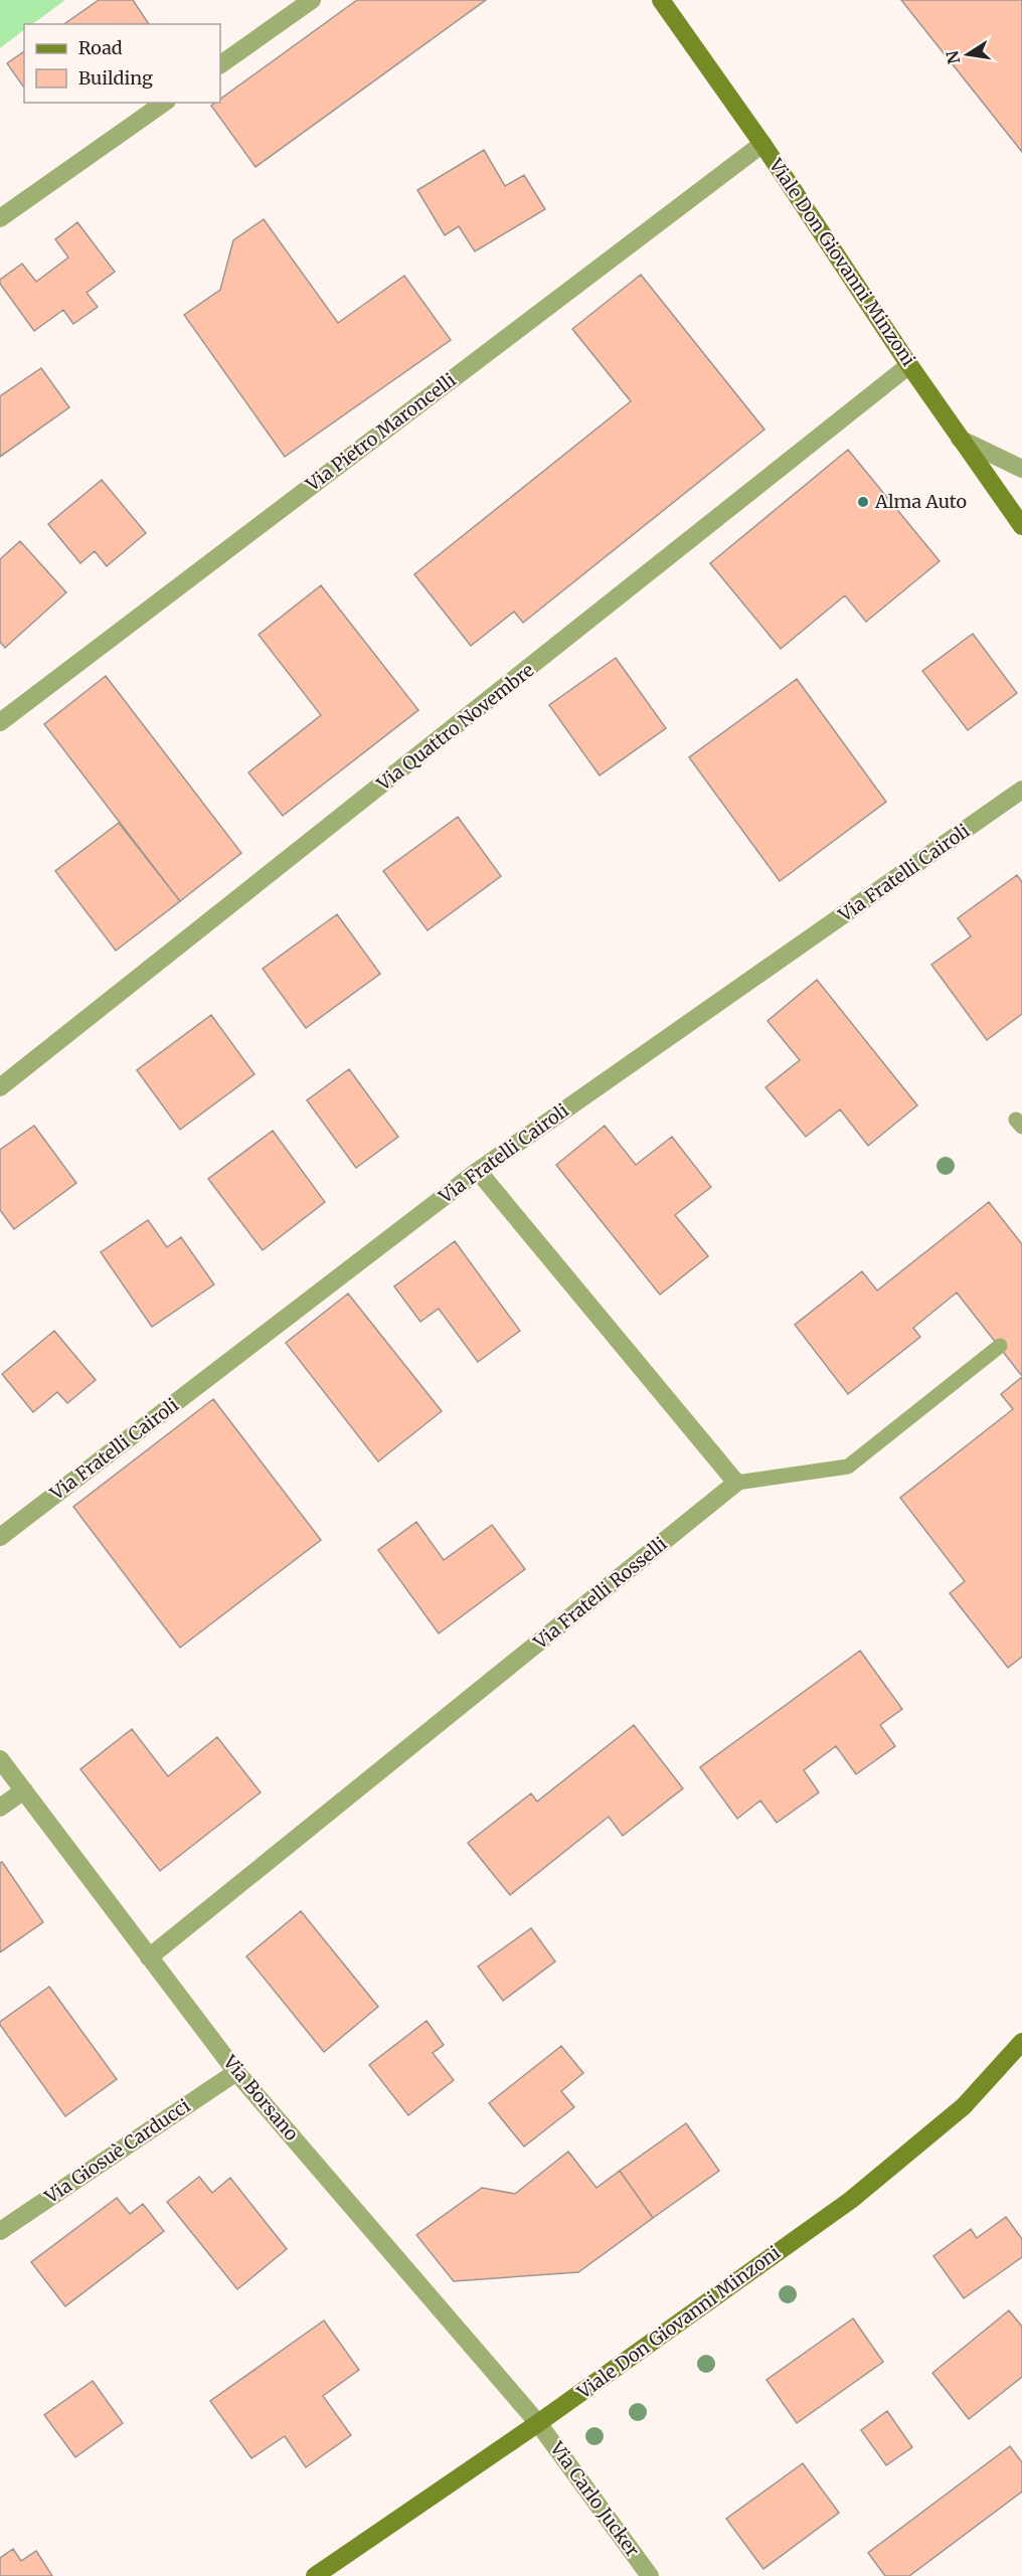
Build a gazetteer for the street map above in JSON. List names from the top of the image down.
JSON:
{
  "streets": {
    "street": [
      "Viale Don Giovanni Minzoni",
      "Via Pietro Maroncelli",
      "Via Quattro Novembre",
      "Via Fratelli Cairoli",
      "Via Fratelli Rosselli",
      "Via Borsano",
      "Via Giosuè Carducci",
      "Via Carlo Jucker"
    ]
  },
  "crossings": [
    ["Viale Don Giovanni Minzoni", "Via Pietro Maroncelli"],
    ["Viale Don Giovanni Minzoni", "Via Quattro Novembre"],
    ["Viale Don Giovanni Minzoni", "Via Borsano"],
    ["Viale Don Giovanni Minzoni", "Via Carlo Jucker"],
    ["Via Fratelli Rosselli", "Via Borsano"],
    ["Via Borsano", "Via Giosuè Carducci"],
    ["Via Borsano", "Via Carlo Jucker"]
  ],
  "places": ["Alma Auto"],
  "legend": ["Road", "Building"],
  "north": "left"
}
